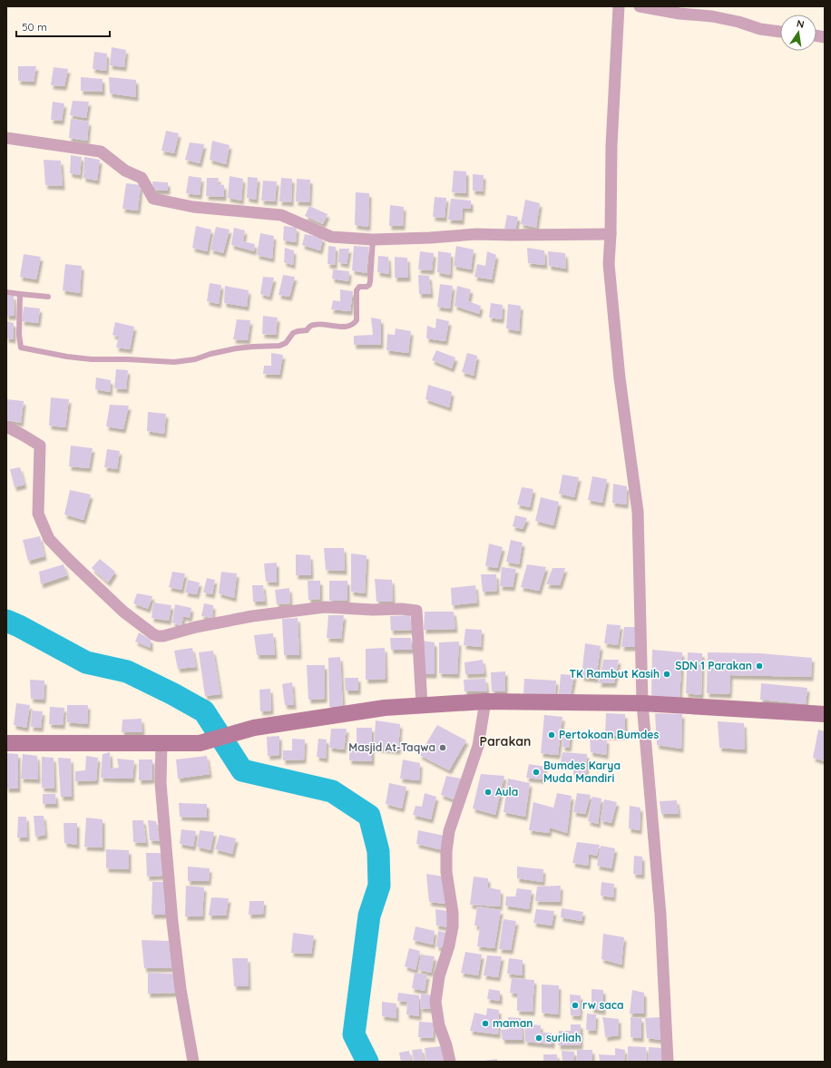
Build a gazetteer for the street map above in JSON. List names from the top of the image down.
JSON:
{
  "districts": ["Parakan"],
  "places": [
    "SDN 1 Parakan",
    "TK Rambut Kasih",
    "Pertokoan Bumdes",
    "Masjid At-Taqwa",
    "Bumdes Karya Muda Mandiri",
    "Aula",
    "rw saca",
    "maman",
    "surliah"
  ],
  "scale_bar": "50 m",
  "north": "top"
}
